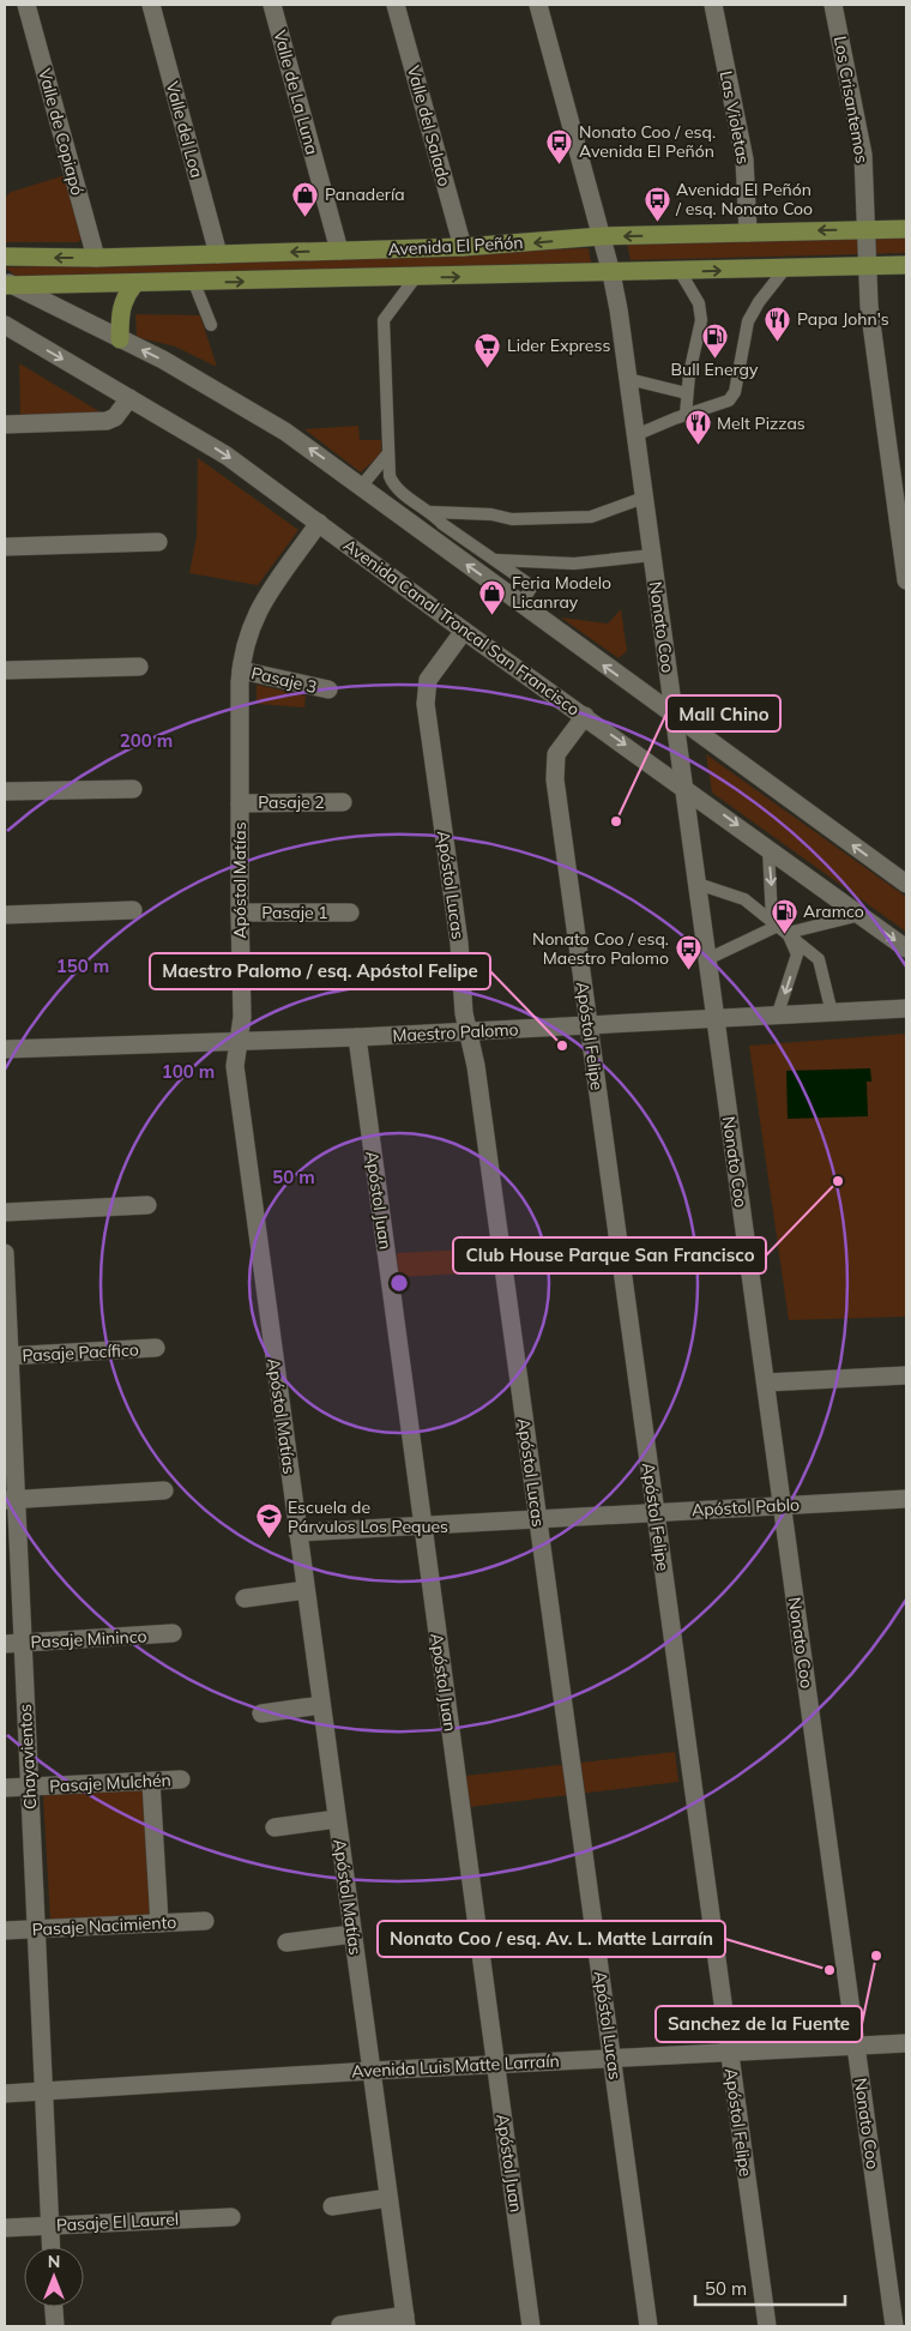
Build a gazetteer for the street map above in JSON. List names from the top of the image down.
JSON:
{
  "streets": {
    "main road": ["Avenida El Peñón"],
    "street": [
      "Valle de La Luna",
      "Los Crisantemos",
      "Las Violetas",
      "Valle del Salado",
      "Valle del Loa",
      "Valle de Copiapó",
      "Avenida Canal Troncal San Francisco",
      "Nonato Coo",
      "Pasaje 3",
      "Pasaje 2",
      "Apóstol Matías",
      "Apóstol Lucas",
      "Pasaje 1",
      "Maestro Palomo",
      "Apóstol Felipe",
      "Apóstol Juan",
      "Pasaje Pacífico",
      "Apóstol Pablo",
      "Pasaje Mininco",
      "Chayavientos",
      "Pasaje Mulchén",
      "Pasaje Nacimiento",
      "Avenida Luis Matte Larraín",
      "Pasaje El Laurel"
    ]
  },
  "crossings": [
    ["Valle de La Luna", "Avenida El Peñón"],
    ["Los Crisantemos", "Avenida El Peñón"],
    ["Las Violetas", "Avenida El Peñón"],
    ["Valle del Salado", "Avenida El Peñón"],
    ["Valle del Loa", "Avenida El Peñón"],
    ["Valle de Copiapó", "Avenida El Peñón"],
    ["Avenida El Peñón", "Nonato Coo"],
    ["Avenida Canal Troncal San Francisco", "Nonato Coo"],
    ["Avenida Canal Troncal San Francisco", "Apóstol Matías"],
    ["Avenida Canal Troncal San Francisco", "Apóstol Lucas"],
    ["Avenida Canal Troncal San Francisco", "Apóstol Felipe"],
    ["Nonato Coo", "Maestro Palomo"],
    ["Nonato Coo", "Apóstol Pablo"],
    ["Nonato Coo", "Avenida Luis Matte Larraín"],
    ["Pasaje 3", "Apóstol Matías"],
    ["Pasaje 2", "Apóstol Matías"],
    ["Apóstol Matías", "Pasaje 1"],
    ["Apóstol Matías", "Maestro Palomo"],
    ["Apóstol Matías", "Apóstol Pablo"],
    ["Apóstol Matías", "Avenida Luis Matte Larraín"],
    ["Apóstol Lucas", "Maestro Palomo"],
    ["Apóstol Lucas", "Apóstol Pablo"],
    ["Apóstol Lucas", "Avenida Luis Matte Larraín"],
    ["Maestro Palomo", "Apóstol Felipe"],
    ["Maestro Palomo", "Apóstol Juan"],
    ["Apóstol Felipe", "Apóstol Pablo"],
    ["Apóstol Felipe", "Avenida Luis Matte Larraín"],
    ["Apóstol Juan", "Apóstol Pablo"],
    ["Apóstol Juan", "Avenida Luis Matte Larraín"],
    ["Pasaje Pacífico", "Chayavientos"],
    ["Pasaje Mininco", "Chayavientos"],
    ["Chayavientos", "Pasaje Mulchén"],
    ["Chayavientos", "Pasaje Nacimiento"],
    ["Chayavientos", "Avenida Luis Matte Larraín"],
    ["Chayavientos", "Pasaje El Laurel"]
  ],
  "places": {
    "bus stop": ["Nonato Coo / esq. Avenida El Peñón", "Avenida El Peñón / esq. Nonato Coo", "Nonato Coo / esq. Maestro Palomo"],
    "shop": ["Panadería", "Feria Modelo Licanray"],
    "restaurant": ["Papa John's", "Melt Pizzas"],
    "fuel station": ["Bull Energy", "Aramco"],
    "supermarket": ["Lider Express"],
    "other": [
      "Mall Chino",
      "Maestro Palomo / esq. Apóstol Felipe",
      "Club House Parque San Francisco",
      "Sanchez de la Fuente",
      "Nonato Coo / esq. Av. L. Matte Larraín"
    ],
    "school or university": ["Escuela de Párvulos Los Peques"]
  },
  "scale_bar": "50 m",
  "north": "top",
  "rings": [
    "200 m",
    "150 m",
    "100 m",
    "50 m"
  ]
}
